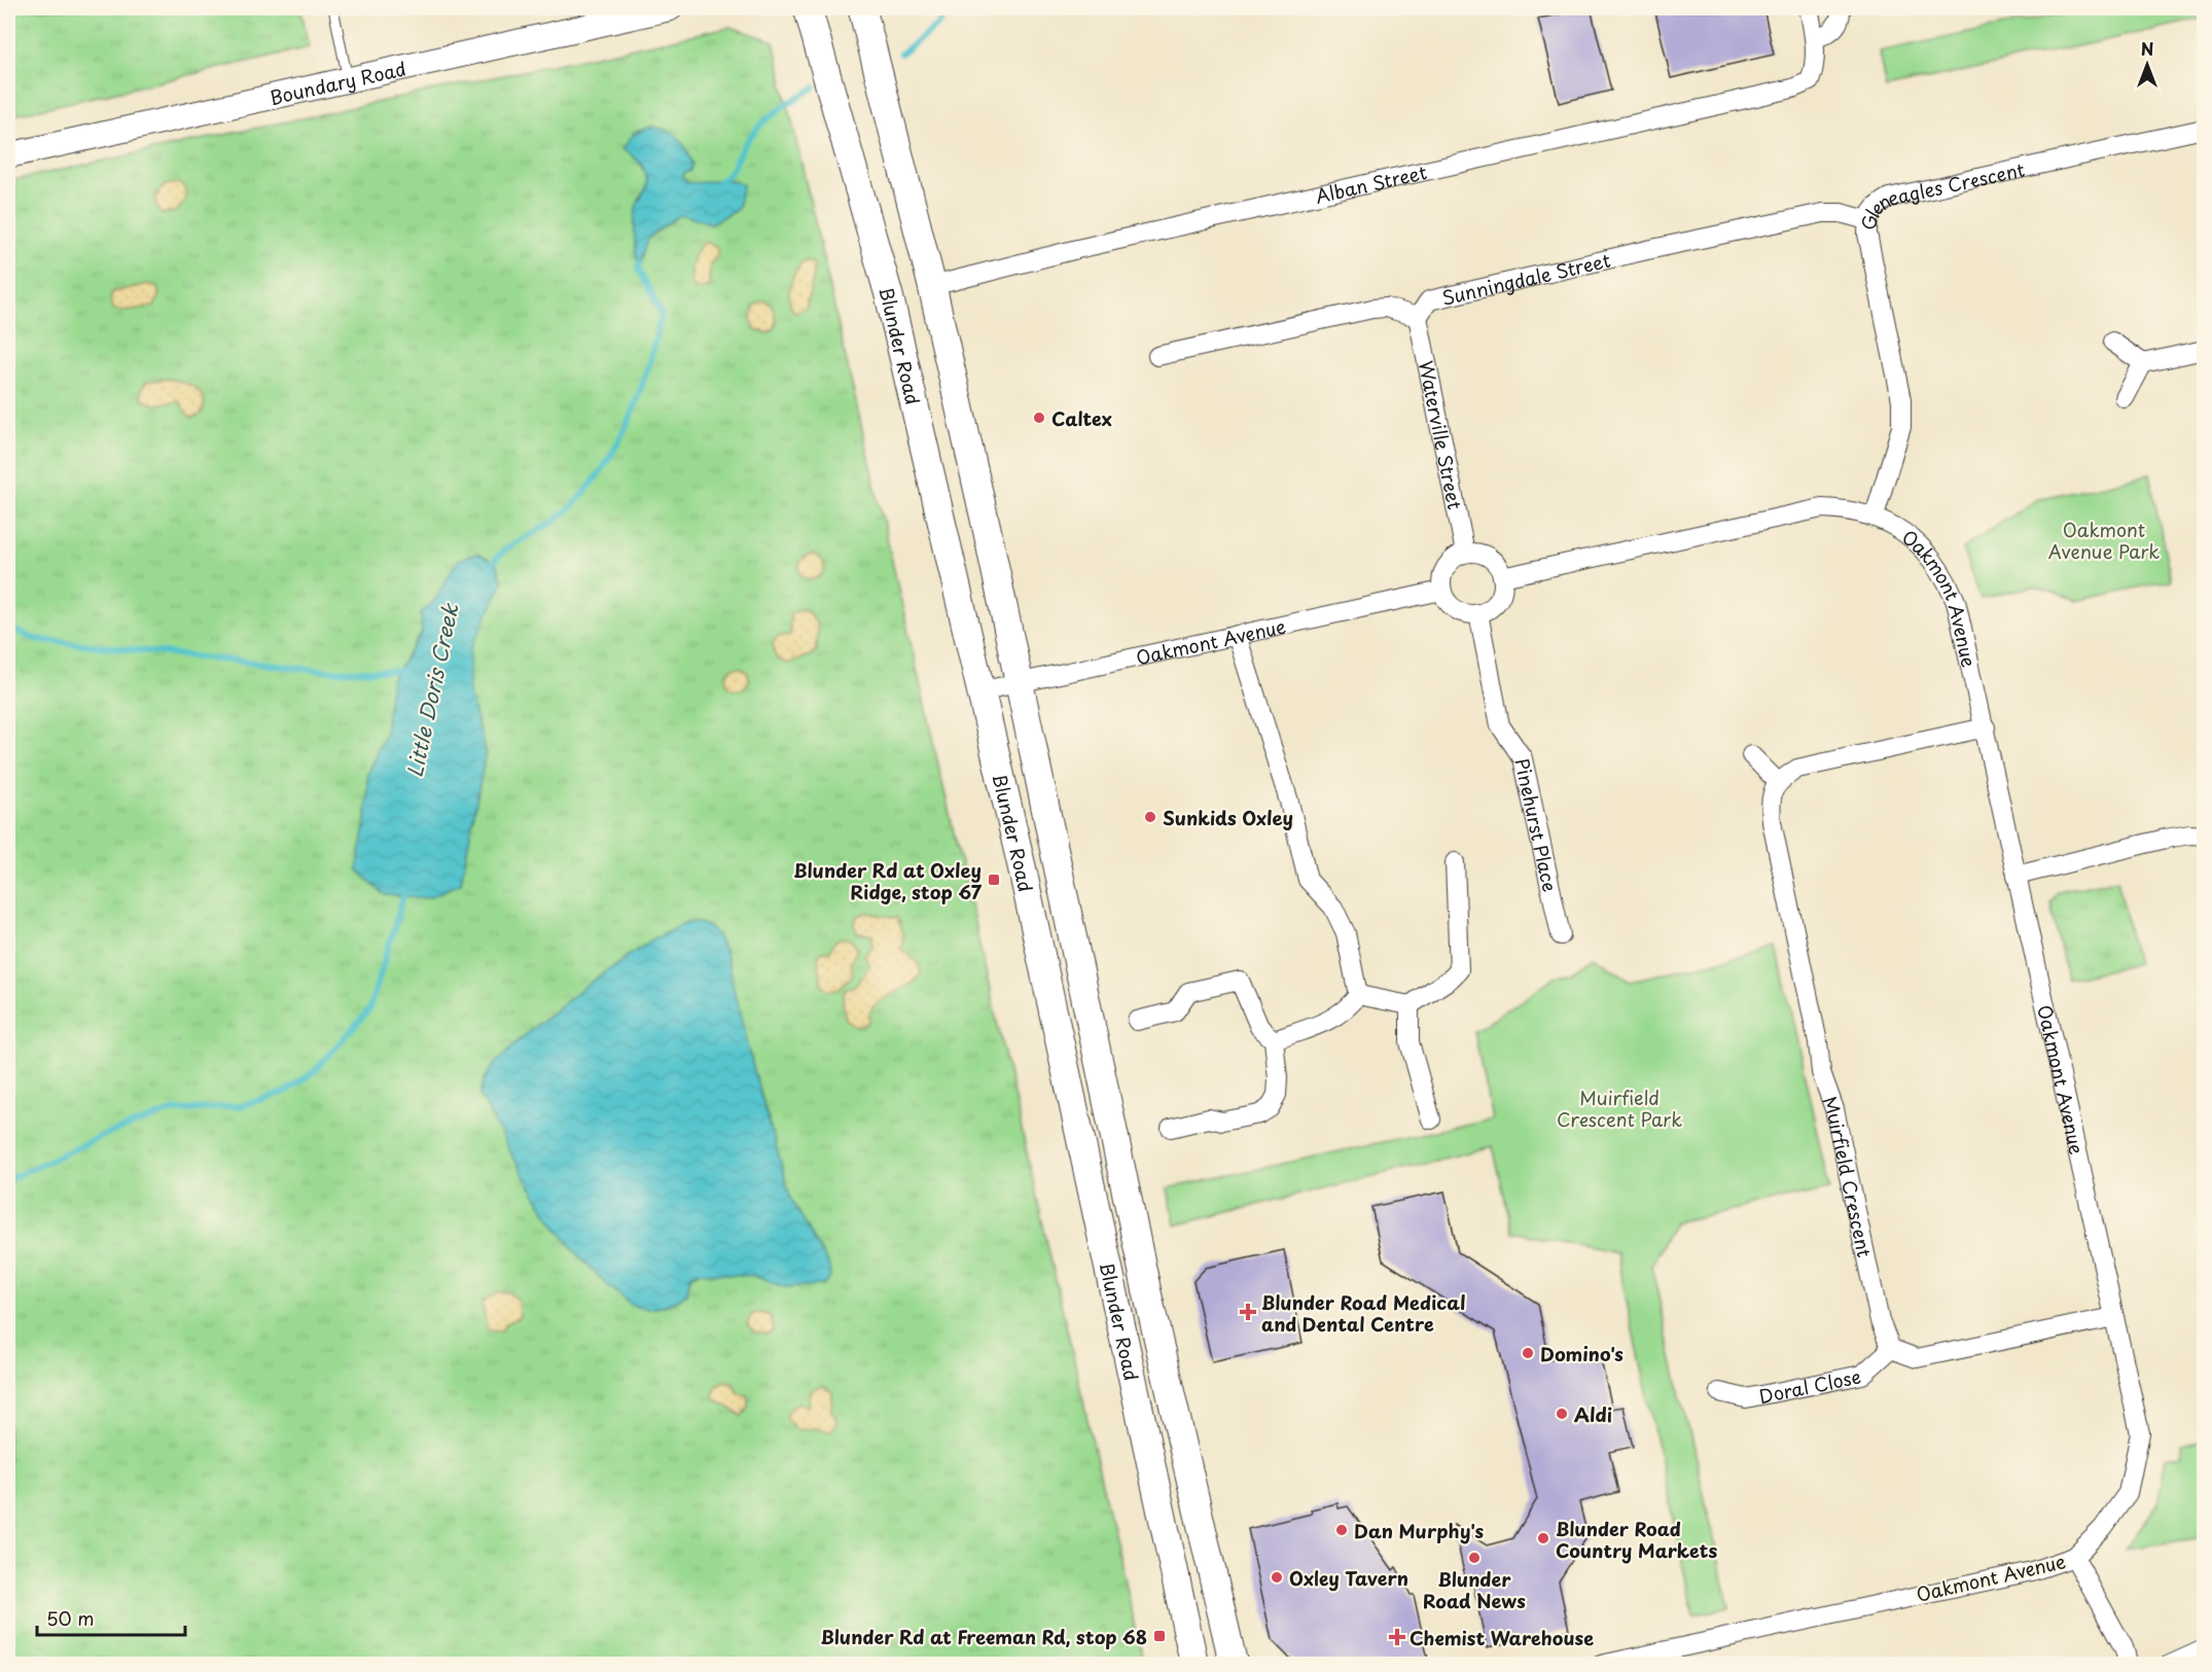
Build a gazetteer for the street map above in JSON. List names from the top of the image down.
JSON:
{
  "streets": {
    "main road": ["Blunder Road"],
    "street": [
      "Boundary Road",
      "Alban Street",
      "Gleneagles Crescent",
      "Sunningdale Street",
      "Waterville Street",
      "Oakmont Avenue",
      "Pinehurst Place",
      "Muirfield Crescent",
      "Doral Close"
    ]
  },
  "crossings": [
    ["Alban Street", "Blunder Road"],
    ["Gleneagles Crescent", "Sunningdale Street"],
    ["Gleneagles Crescent", "Oakmont Avenue"],
    ["Sunningdale Street", "Waterville Street"],
    ["Blunder Road", "Oakmont Avenue"],
    ["Waterville Street", "Oakmont Avenue"],
    ["Waterville Street", "Pinehurst Place"],
    ["Oakmont Avenue", "Pinehurst Place"],
    ["Muirfield Crescent", "Doral Close"]
  ],
  "water": ["Little Doris Creek"],
  "parks": ["Oakmont Avenue Park", "Muirfield Crescent Park"],
  "places": {
    "other": [
      "Caltex",
      "Sunkids Oxley",
      "Domino's",
      "Aldi",
      "Dan Murphy's",
      "Blunder Road Country Markets",
      "Blunder Road News",
      "Oxley Tavern"
    ],
    "transit": ["Blunder Rd at Oxley Ridge, stop 67", "Blunder Rd at Freeman Rd, stop 68"],
    "health": ["Blunder Road Medical and Dental Centre", "Chemist Warehouse"]
  },
  "scale_bar": "50 m",
  "north": "top"
}
